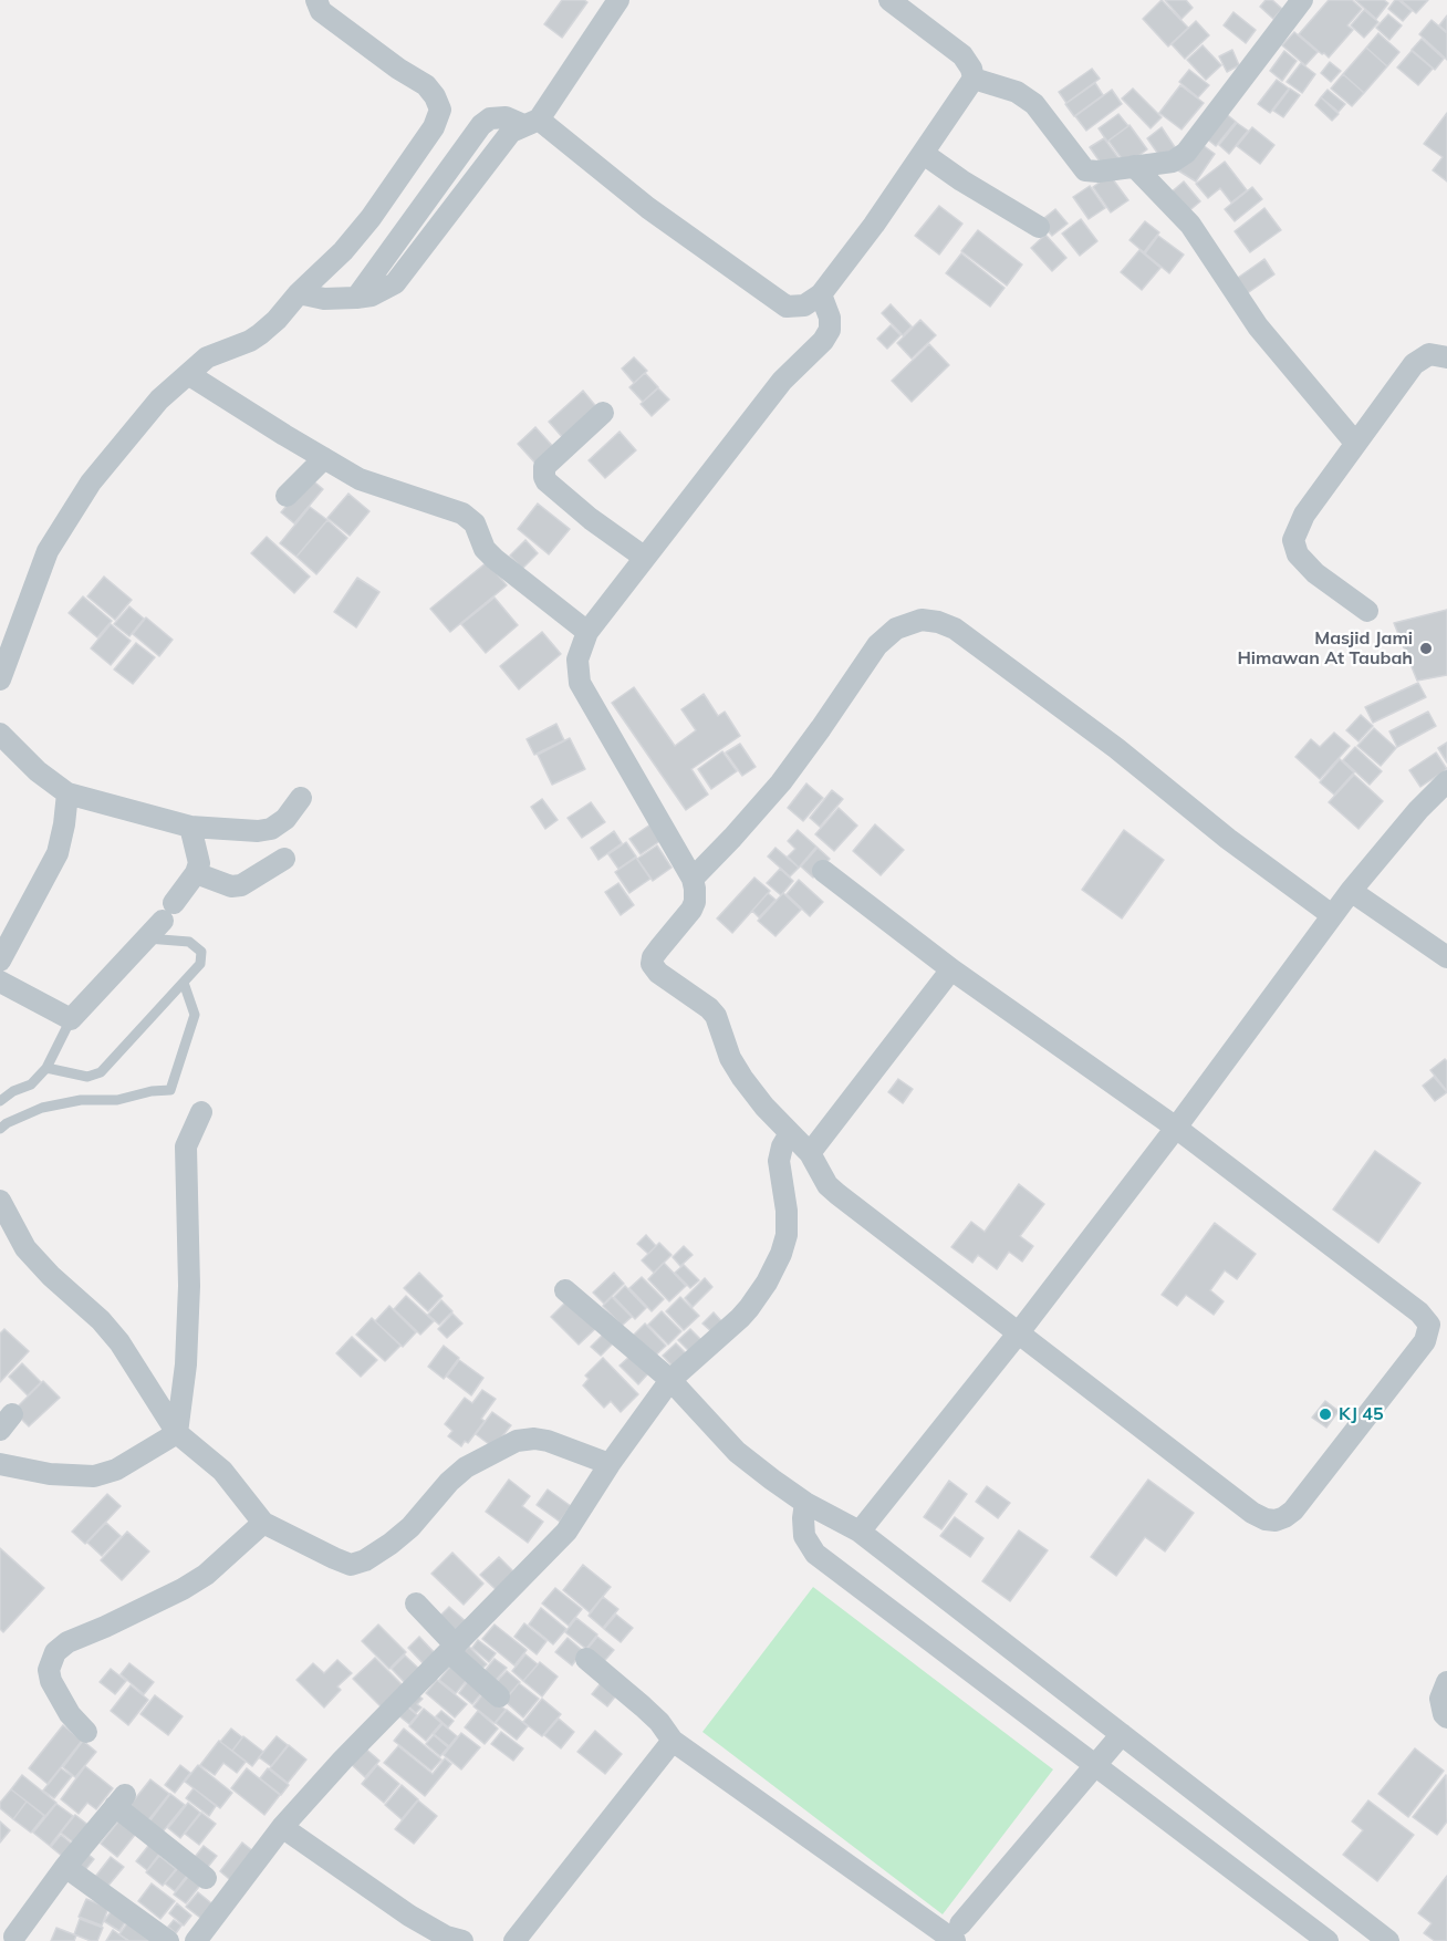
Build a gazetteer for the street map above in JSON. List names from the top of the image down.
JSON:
{
  "places": ["Masjid Jami Himawan At Taubah", "KJ 45"]
}
